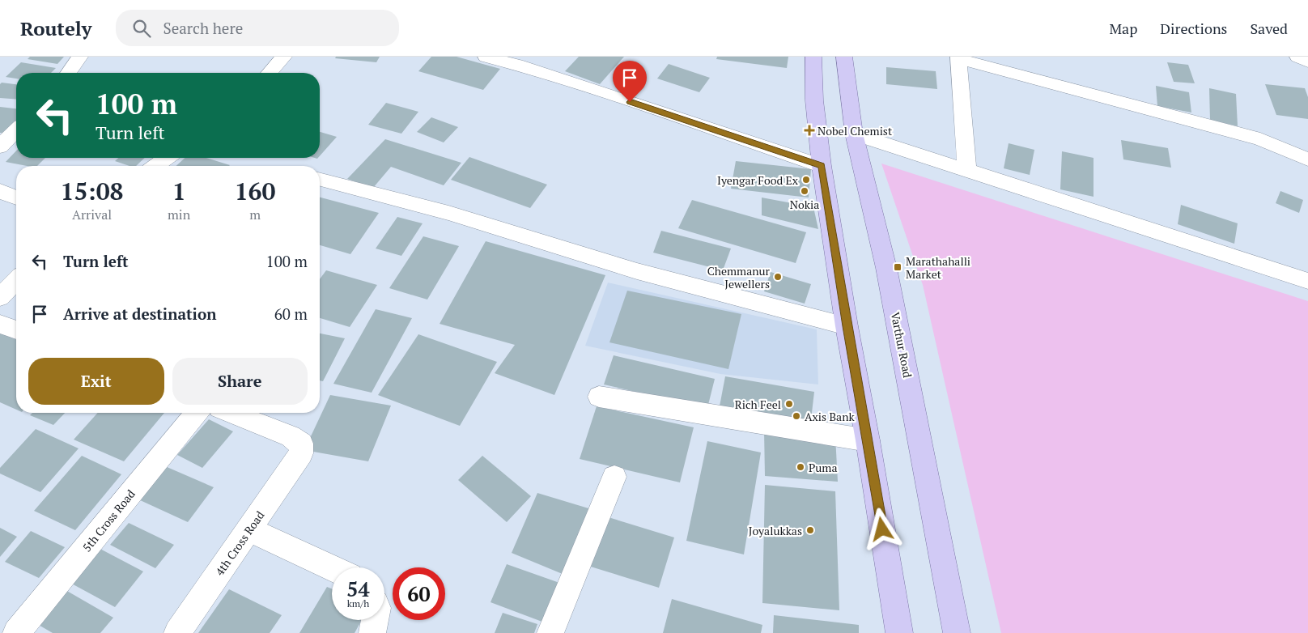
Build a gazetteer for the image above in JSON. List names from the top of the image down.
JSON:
{
  "streets": {
    "main road": ["Varthur Road"],
    "street": ["5th Cross Road", "4th Cross Road"]
  },
  "places": {
    "health": ["Nobel Chemist"],
    "other": [
      "Iyengar Food Ex",
      "Nokia",
      "Chemmanur Jewellers",
      "Rich Feel",
      "Axis Bank",
      "Puma",
      "Joyalukkas"
    ],
    "transit": ["Marathahalli Market"]
  },
  "page": {
    "header": "Routely",
    "search": "Search here",
    "nav": ["Map", "Directions", "Saved"],
    "turn": ["100 m", "Turn left"],
    "eta": [
      "15:08",
      "Arrival",
      "1",
      "min",
      "160",
      "m"
    ],
    "list": [
      {
        "name": "Turn left",
        "value": "100 m"
      },
      {
        "name": "Arrive at destination",
        "value": "60 m"
      }
    ],
    "buttons": ["Exit", "Share"],
    "speed": "54 km/h",
    "limit": "60"
  }
}
